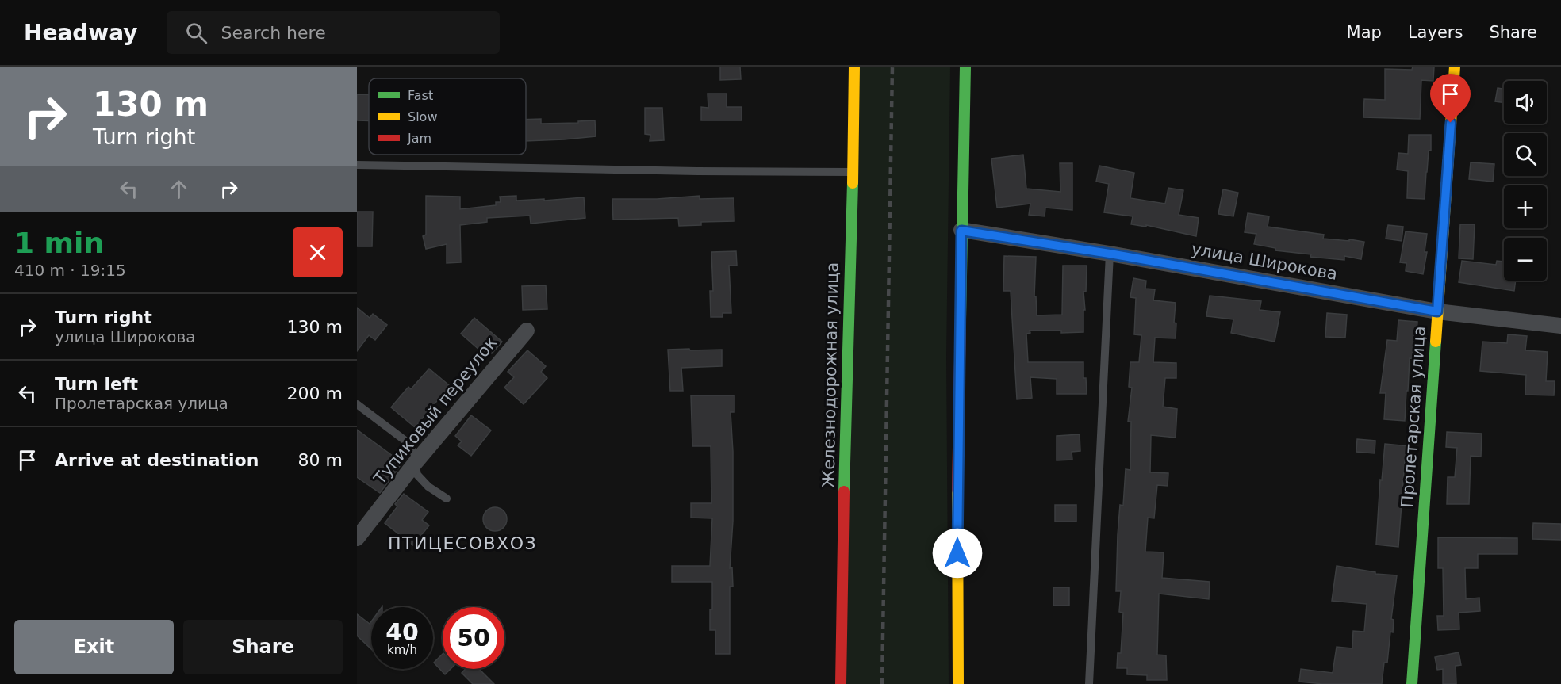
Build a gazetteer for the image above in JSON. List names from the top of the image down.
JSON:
{
  "streets": {
    "street": [
      "улица Широкова",
      "Железнодорожная улица",
      "Тупиковый переулок",
      "Пролетарская улица"
    ]
  },
  "crossings": [
    ["улица Широкова", "Пролетарская улица"]
  ],
  "districts": ["ПТИЦЕСОВХОЗ"],
  "legend": ["Fast", "Slow", "Jam"],
  "page": {
    "header": "Headway",
    "search": "Search here",
    "nav": ["Map", "Layers", "Share"],
    "turn": ["130 m", "Turn right"],
    "map_buttons": ["+", "−"],
    "heading": ["1 min", "410 m · 19:15"],
    "list": [
      {
        "name": "Turn right",
        "note": "улица Широкова",
        "value": "130 m"
      },
      {
        "name": "Turn left",
        "note": "Пролетарская улица",
        "value": "200 m"
      },
      {
        "name": "Arrive at destination",
        "value": "80 m"
      }
    ],
    "speed": "40 km/h",
    "limit": "50",
    "buttons": ["Exit", "Share"]
  }
}
